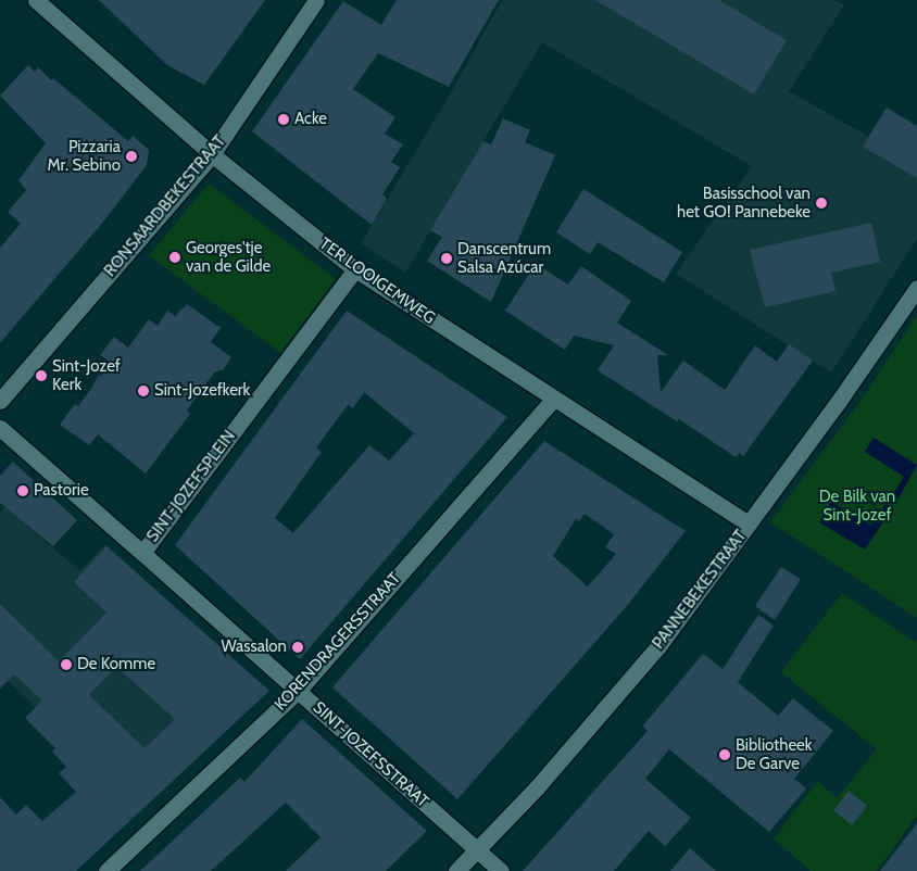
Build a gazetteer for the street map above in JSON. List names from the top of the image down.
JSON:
{
  "streets": {
    "street": [
      "RONSAARDBEKESTRAAT",
      "TER LOOIGEMWEG",
      "SINT-JOZEFSPLEIN",
      "PANNEBEKESTRAAT",
      "KORENDRAGERSSTRAAT",
      "SINT-JOZEFSSTRAAT"
    ]
  },
  "crossings": [
    ["RONSAARDBEKESTRAAT", "TER LOOIGEMWEG"],
    ["TER LOOIGEMWEG", "SINT-JOZEFSPLEIN"],
    ["TER LOOIGEMWEG", "PANNEBEKESTRAAT"],
    ["TER LOOIGEMWEG", "KORENDRAGERSSTRAAT"],
    ["SINT-JOZEFSPLEIN", "SINT-JOZEFSSTRAAT"],
    ["PANNEBEKESTRAAT", "SINT-JOZEFSSTRAAT"],
    ["KORENDRAGERSSTRAAT", "SINT-JOZEFSSTRAAT"]
  ],
  "parks": ["De Bilk van Sint-Jozef"],
  "places": [
    "Acke",
    "Pizzaria Mr. Sebino",
    "Basisschool van het GO! Pannebeke",
    "Georges'tje van de Gilde",
    "Danscentrum Salsa Azúcar",
    "Sint-Jozef Kerk",
    "Sint-Jozefkerk",
    "Pastorie",
    "Wassalon",
    "De Komme",
    "Bibliotheek De Garve"
  ]
}
